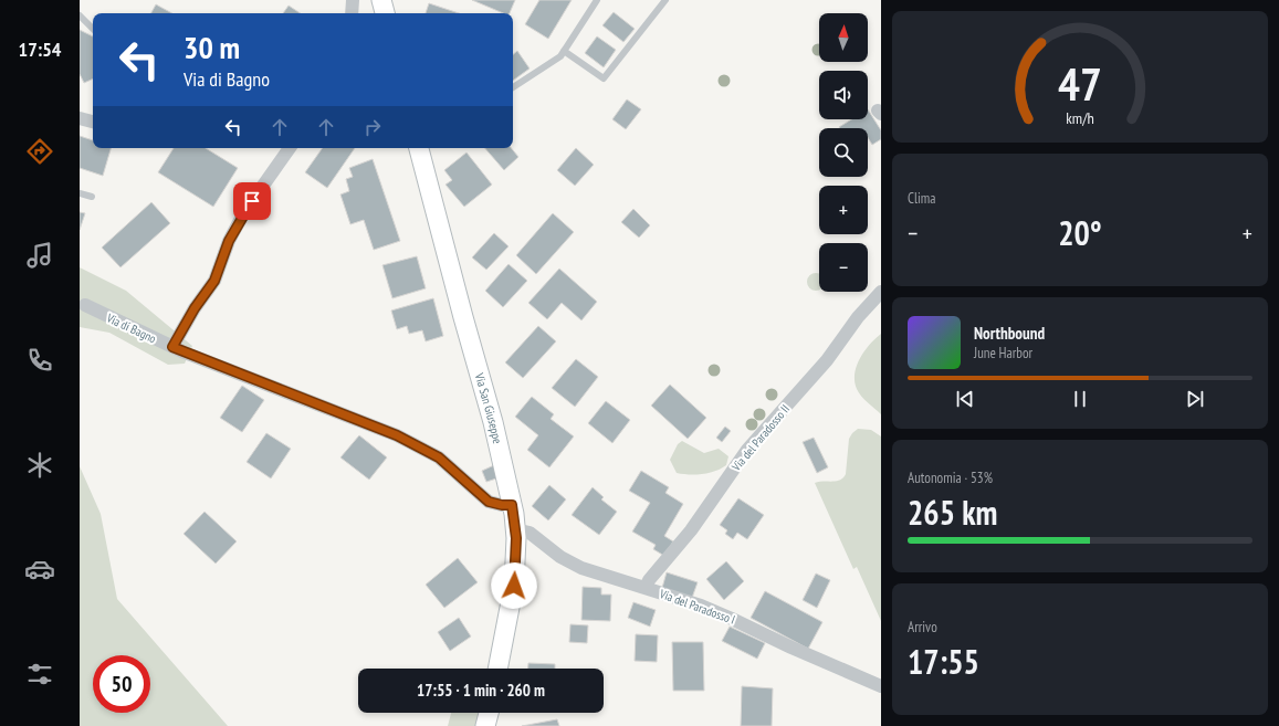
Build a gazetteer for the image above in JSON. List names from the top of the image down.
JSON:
{
  "streets": {
    "main road": ["Via San Giuseppe"],
    "street": ["Via di Bagno", "Via del Paradosso II", "Via del Paradosso I"]
  },
  "crossings": [
    ["Via di Bagno", "Via San Giuseppe"],
    ["Via San Giuseppe", "Via del Paradosso I"],
    ["Via del Paradosso II", "Via del Paradosso I"]
  ],
  "north": "top",
  "page": {
    "tabs": "17:54",
    "map_buttons": ["+", "−"],
    "turn": ["30 m", "Via di Bagno"],
    "tile": [
      "Clima",
      ["Autonomia · 53%", "265 km"],
      ["Arrivo", "17:55"]
    ],
    "heat": ["−", "20°", "+"],
    "song": ["Northbound", "June Harbor"],
    "limit": "50",
    "trip": "17:55 · 1 min · 260 m",
    "gauge": ["47", "km/h"]
  }
}
